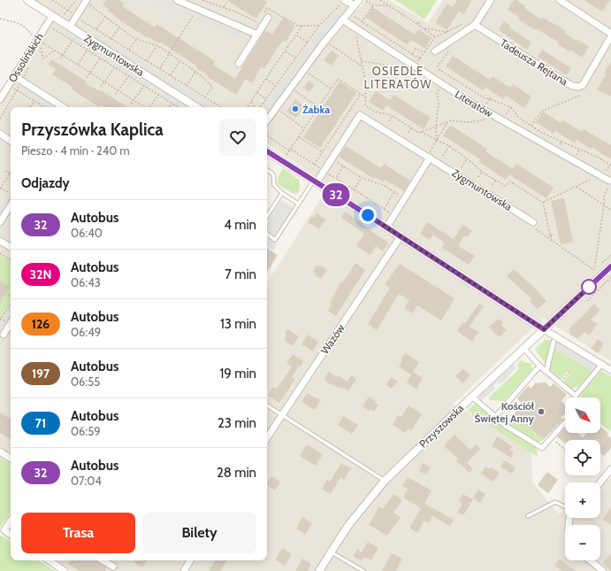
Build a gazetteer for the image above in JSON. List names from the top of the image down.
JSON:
{
  "streets": {
    "street": [
      "Zygmuntowska",
      "Ossolińskich",
      "Tadeusza Rejtana",
      "Literatów",
      "Wazów",
      "Przyszowska"
    ]
  },
  "crossings": [
    ["Zygmuntowska", "Ossolińskich"]
  ],
  "districts": ["OSIEDLE LITERATÓW"],
  "places": ["Żabka", "Kościół Świętej Anny"],
  "lines": ["bus line 32"],
  "north": "bottom right",
  "page": {
    "on_map": "32",
    "heading": [
      ["Przyszówka Kaplica", "Pieszo · 4 min · 240 m"],
      "Odjazdy"
    ],
    "list": [
      {
        "mark": "32",
        "name": "Autobus",
        "note": "06:40",
        "value": "4 min"
      },
      {
        "mark": "32N",
        "name": "Autobus",
        "note": "06:43",
        "value": "7 min"
      },
      {
        "mark": "126",
        "name": "Autobus",
        "note": "06:49",
        "value": "13 min"
      },
      {
        "mark": "197",
        "name": "Autobus",
        "note": "06:55",
        "value": "19 min"
      },
      {
        "mark": "71",
        "name": "Autobus",
        "note": "06:59",
        "value": "23 min"
      },
      {
        "mark": "32",
        "name": "Autobus",
        "note": "07:04",
        "value": "28 min"
      }
    ],
    "map_buttons": ["+", "−"],
    "buttons": ["Trasa", "Bilety"]
  }
}
